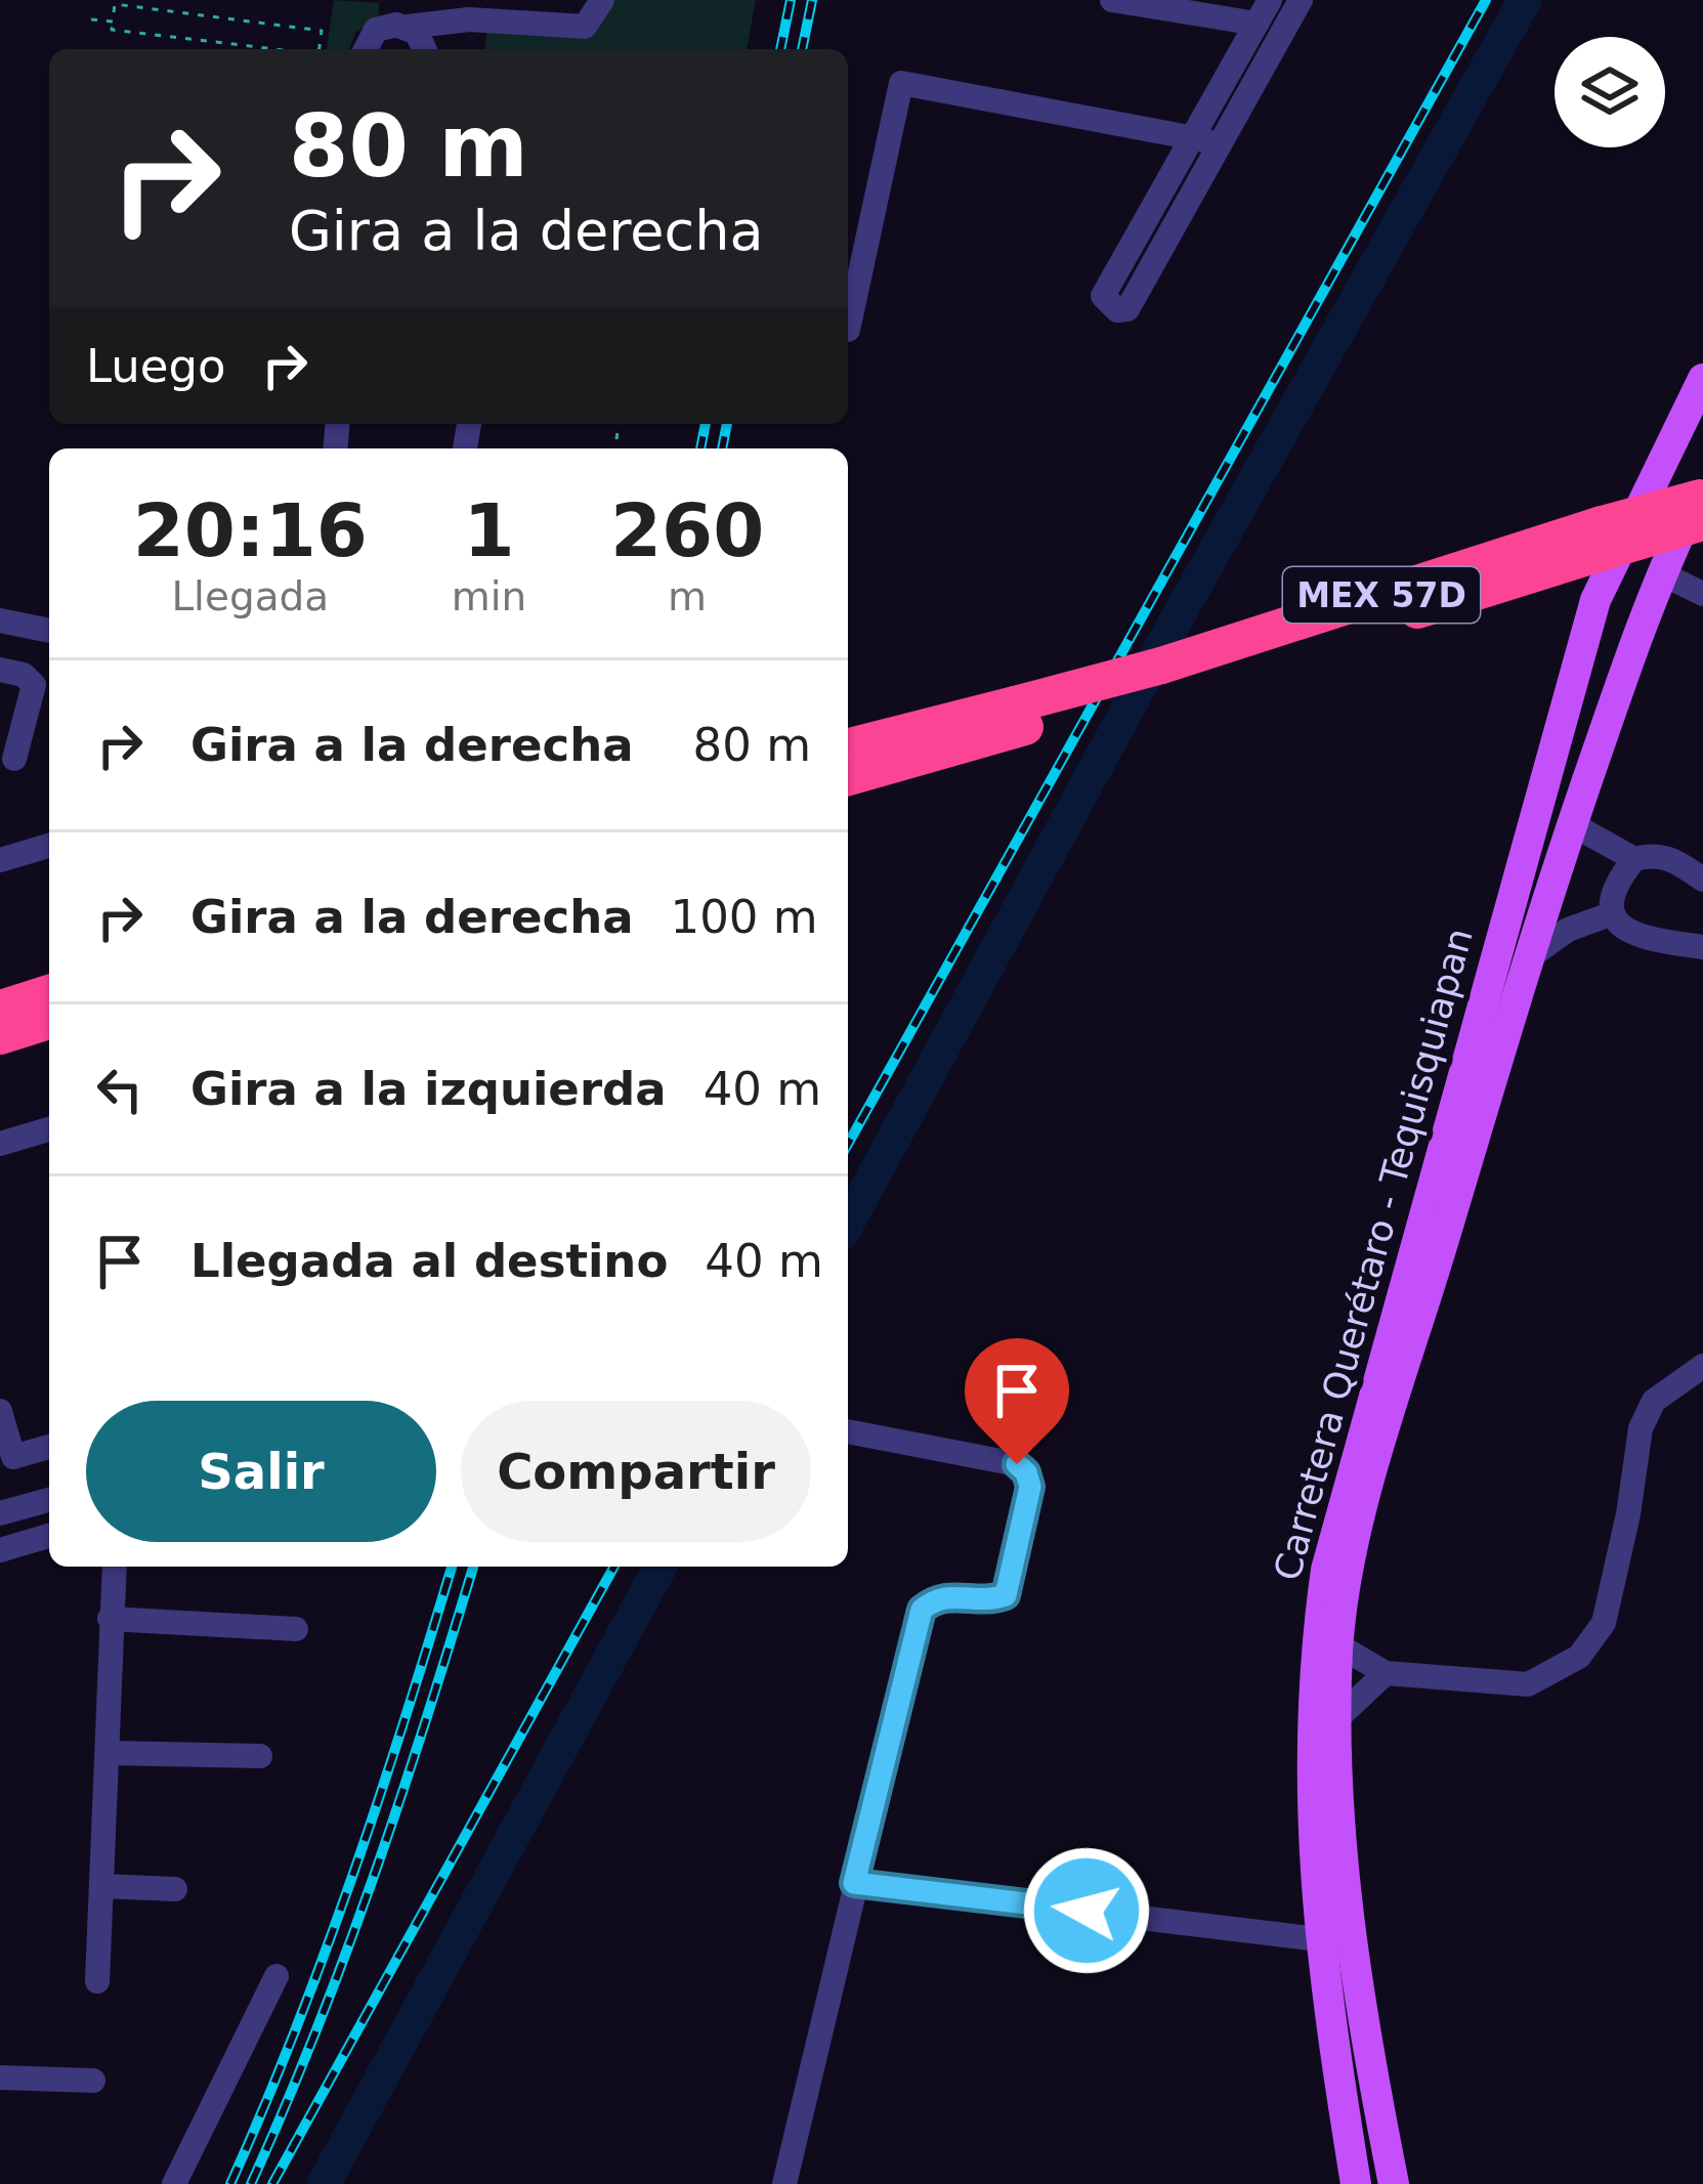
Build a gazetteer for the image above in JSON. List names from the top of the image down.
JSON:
{
  "streets": {
    "highway": ["MEX 57D"],
    "main road": ["Carretera Querétaro - Tequisquiapan"]
  },
  "page": {
    "turn": ["80 m", "Gira a la derecha"],
    "then": "Luego",
    "eta": [
      "20:16",
      "Llegada",
      "1",
      "min",
      "260",
      "m"
    ],
    "list": [
      {
        "name": "Gira a la derecha",
        "value": "80 m"
      },
      {
        "name": "Gira a la derecha",
        "value": "100 m"
      },
      {
        "name": "Gira a la izquierda",
        "value": "40 m"
      },
      {
        "name": "Llegada al destino",
        "value": "40 m"
      }
    ],
    "buttons": ["Salir", "Compartir"]
  }
}
